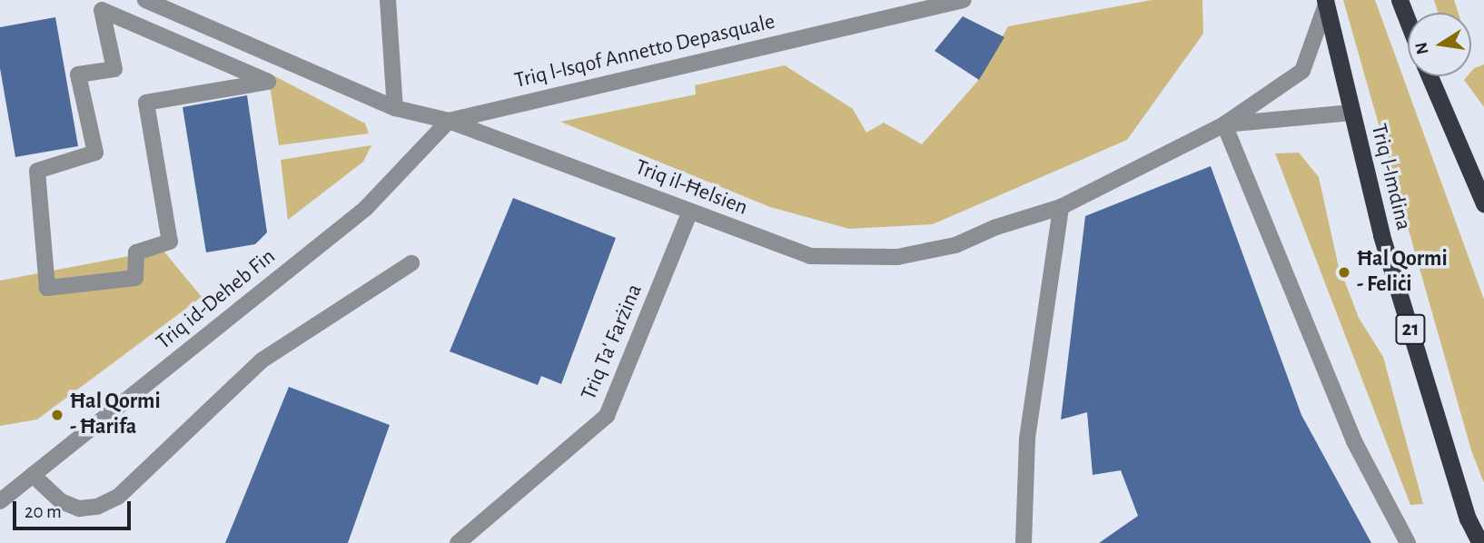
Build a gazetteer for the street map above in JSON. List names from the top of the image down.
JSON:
{
  "streets": {
    "highway": ["Triq l-Imdina", "21"],
    "street": [
      "Triq l-Isqof Annetto Depasquale",
      "Triq il-Ħelsien",
      "Triq id-Deheb Fin",
      "Triq Ta' Farżina"
    ]
  },
  "crossings": [
    ["Triq l-Isqof Annetto Depasquale", "Triq il-Ħelsien"],
    ["Triq l-Isqof Annetto Depasquale", "Triq id-Deheb Fin"],
    ["Triq l-Imdina", "Triq il-Ħelsien"],
    ["Triq il-Ħelsien", "Triq id-Deheb Fin"],
    ["Triq il-Ħelsien", "Triq Ta' Farżina"]
  ],
  "places": ["Ħal Qormi - Feliċi", "Ħal Qormi - Ħarifa"],
  "scale_bar": "20 m",
  "north": "left"
}
